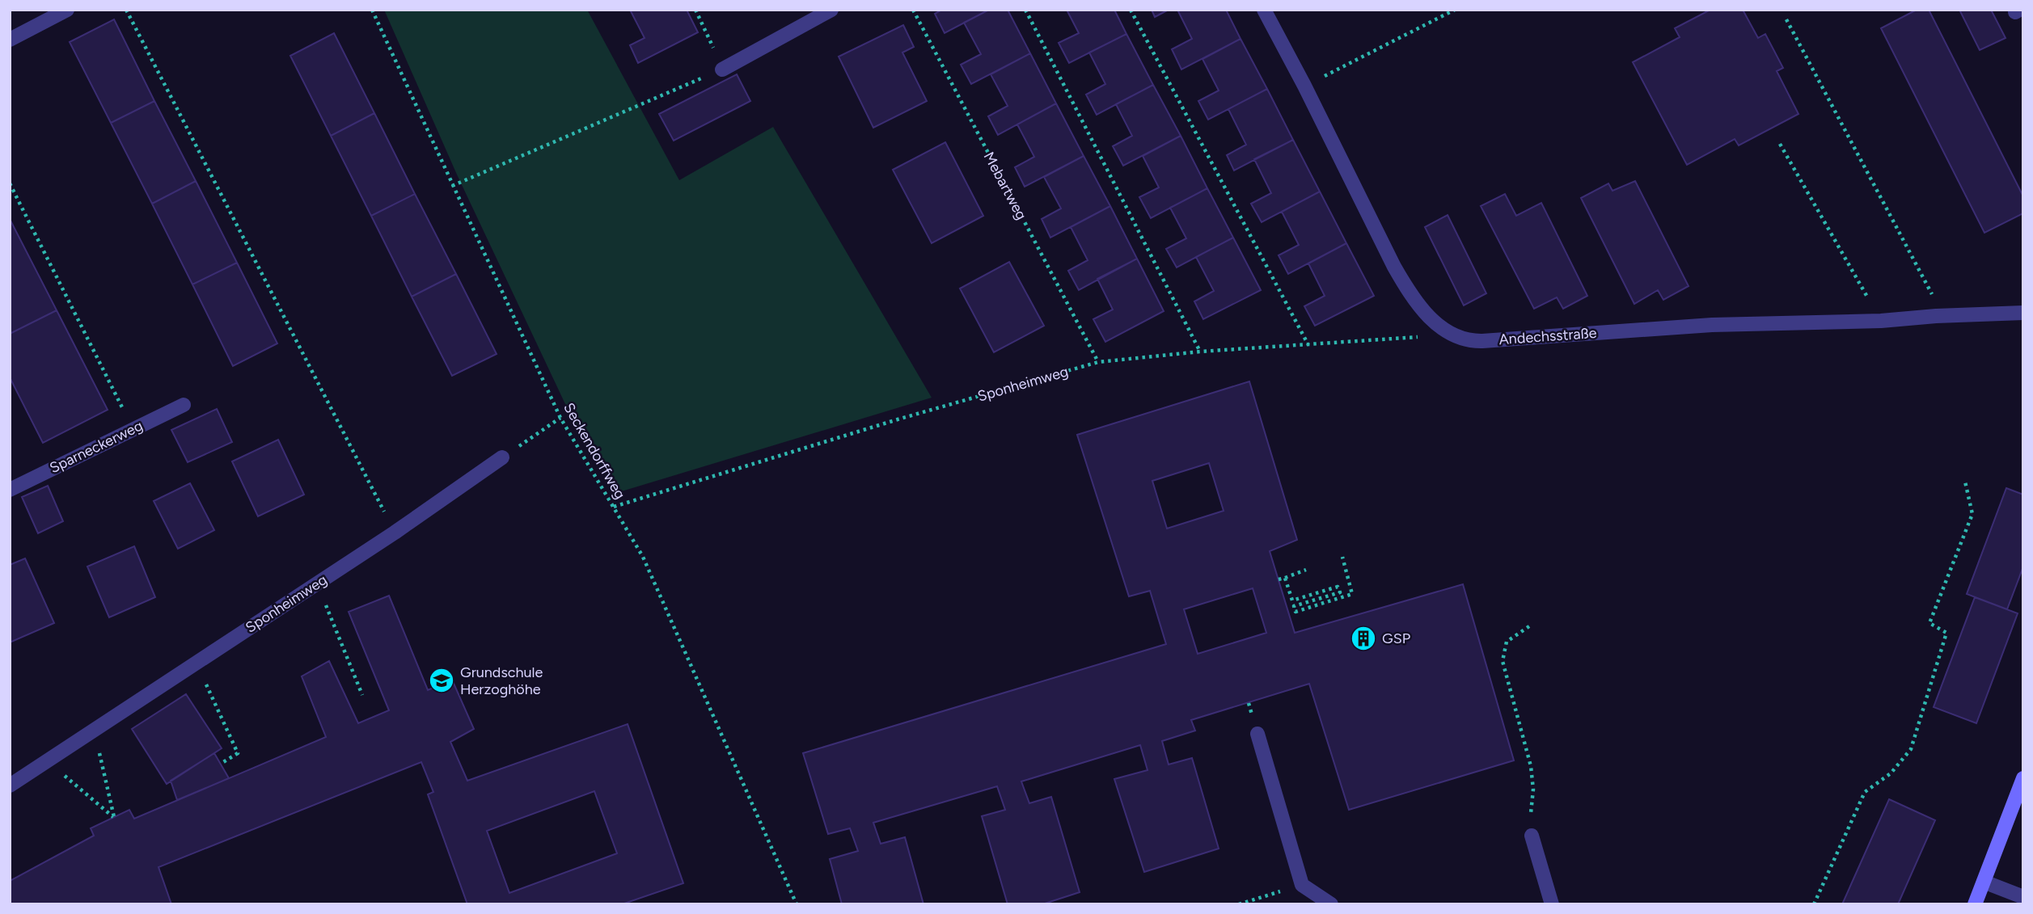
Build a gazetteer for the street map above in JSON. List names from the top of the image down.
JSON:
{
  "streets": {
    "street": ["Andechsstraße", "Sponheimweg", "Sparneckerweg"],
    "path": ["Mebartweg", "Seckendorffweg"]
  },
  "crossings": [
    ["Mebartweg", "Sponheimweg"],
    ["Andechsstraße", "Sponheimweg"],
    ["Sponheimweg", "Seckendorffweg"]
  ],
  "places": {
    "building": ["GSP"],
    "school or university": ["Grundschule Herzoghöhe"]
  }
}
